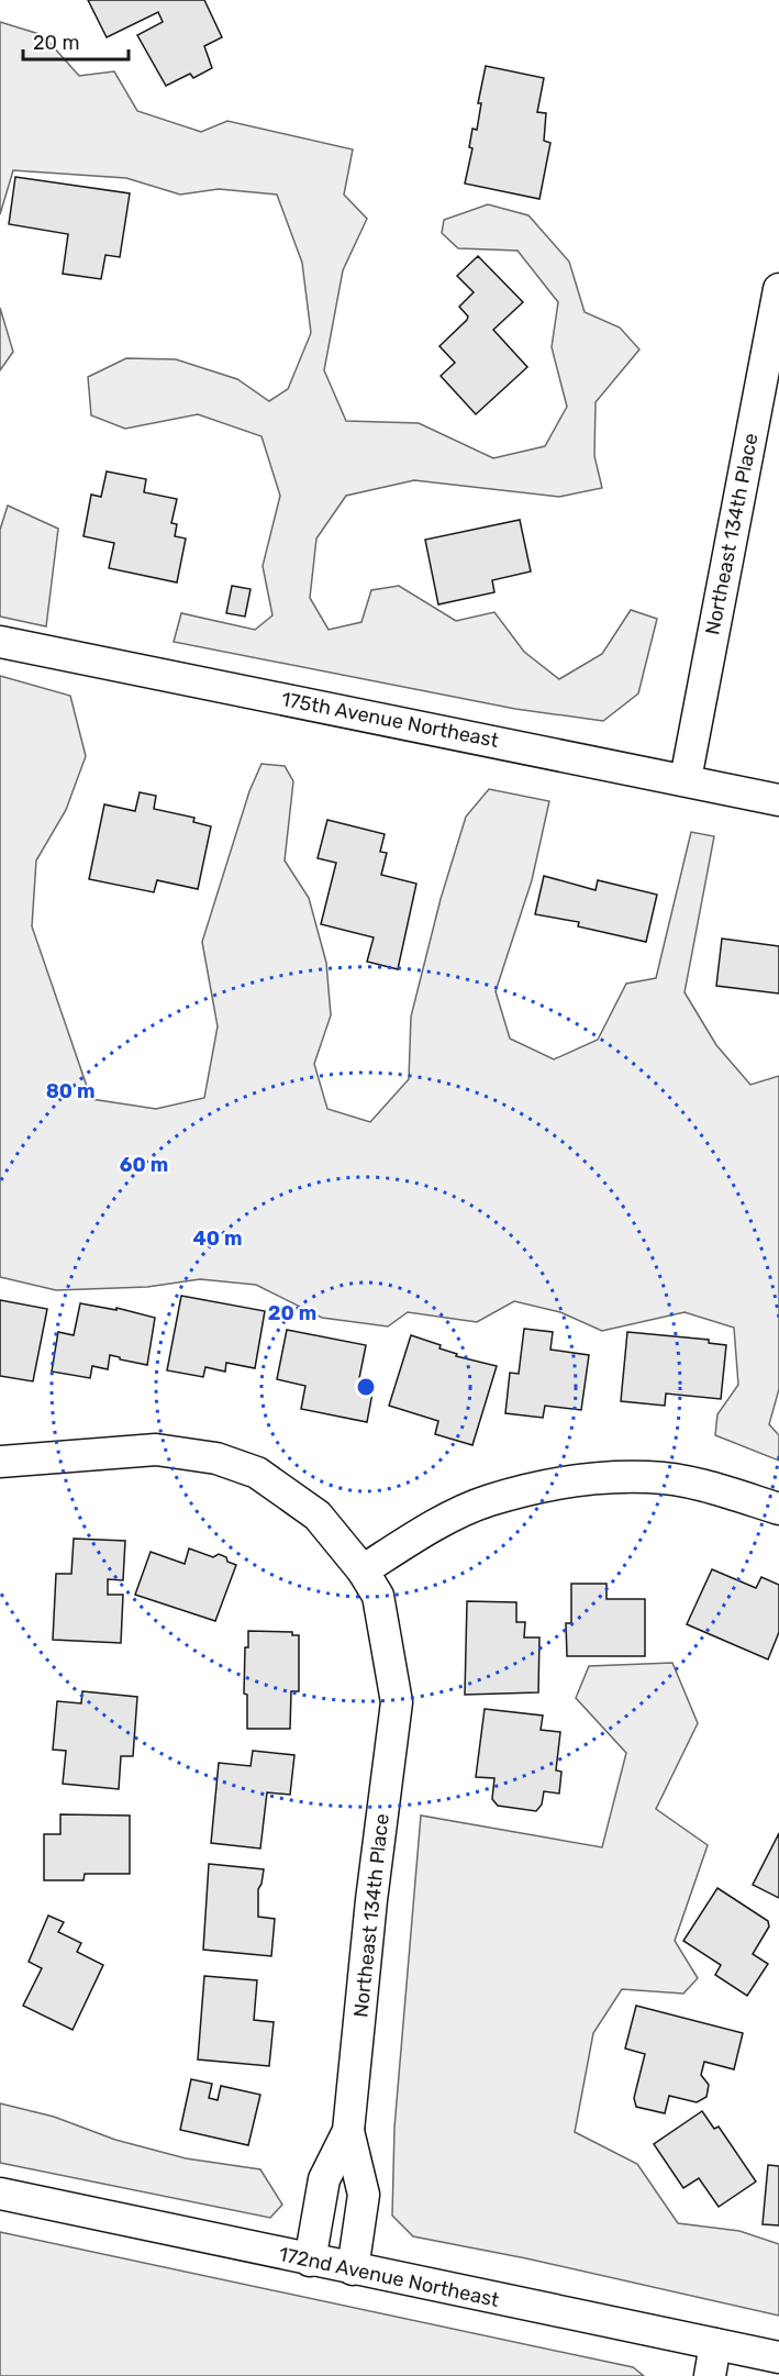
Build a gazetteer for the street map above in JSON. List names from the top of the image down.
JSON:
{
  "streets": {
    "street": ["Northeast 134th Place", "175th Avenue Northeast", "172nd Avenue Northeast"]
  },
  "crossings": [
    ["Northeast 134th Place", "175th Avenue Northeast"],
    ["Northeast 134th Place", "172nd Avenue Northeast"]
  ],
  "scale_bar": "20 m",
  "rings": [
    "80 m",
    "60 m",
    "40 m",
    "20 m"
  ]
}
